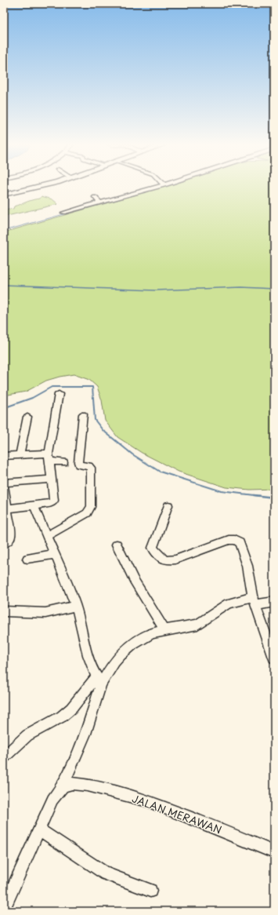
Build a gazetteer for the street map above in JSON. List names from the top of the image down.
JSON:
{
  "streets": {
    "street": ["JALAN MERAWAN"]
  }
}
